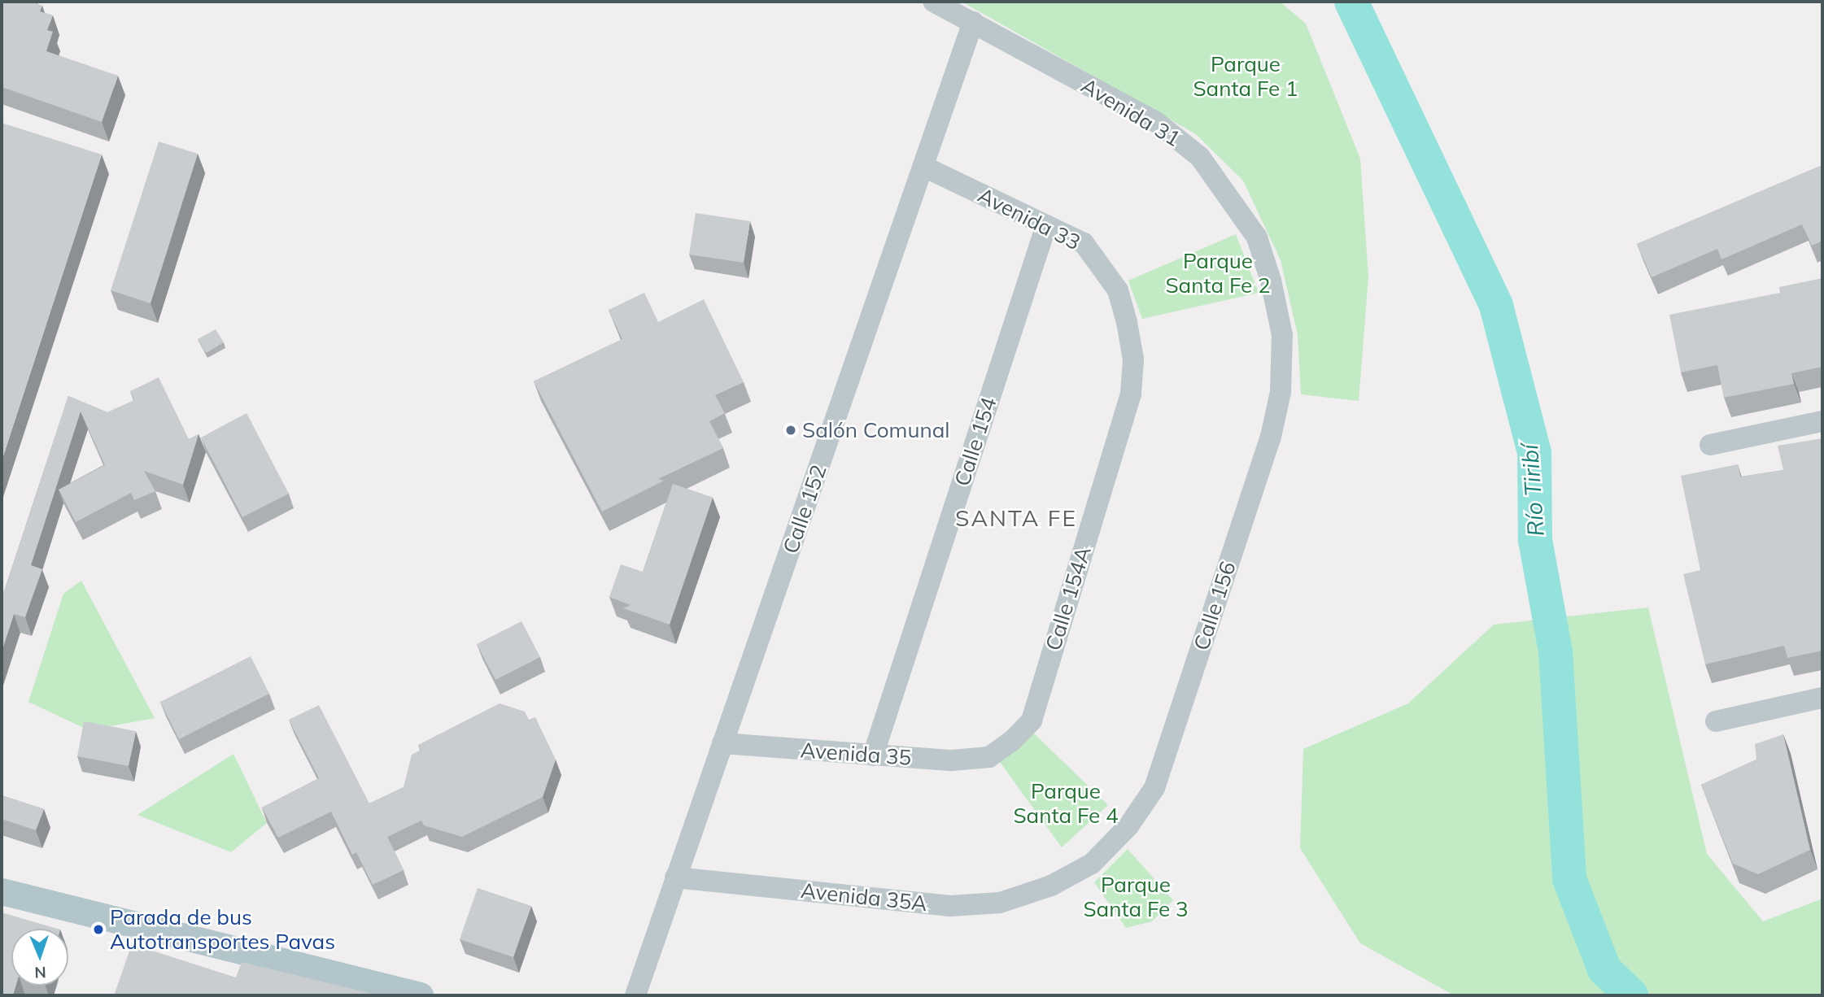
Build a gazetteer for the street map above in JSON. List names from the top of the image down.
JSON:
{
  "streets": {
    "street": [
      "Avenida 31",
      "Avenida 33",
      "Calle 154",
      "Calle 152",
      "Calle 154A",
      "Calle 156",
      "Avenida 35",
      "Avenida 35A"
    ]
  },
  "crossings": [
    ["Avenida 31", "Calle 152"],
    ["Avenida 31", "Calle 156"],
    ["Avenida 33", "Calle 154"],
    ["Avenida 33", "Calle 152"],
    ["Avenida 33", "Calle 154A"],
    ["Calle 154", "Avenida 35"],
    ["Calle 152", "Avenida 35"],
    ["Calle 152", "Avenida 35A"],
    ["Calle 154A", "Avenida 35"],
    ["Calle 156", "Avenida 35A"]
  ],
  "districts": ["SANTA FE"],
  "water": ["Río Tiribí"],
  "parks": [
    "Parque Santa Fe 1",
    "Parque Santa Fe 2",
    "Parque Santa Fe 4",
    "Parque Santa Fe 3"
  ],
  "places": ["Salón Comunal", "Parada de bus Autotransportes Pavas"],
  "north": "bottom"
}
